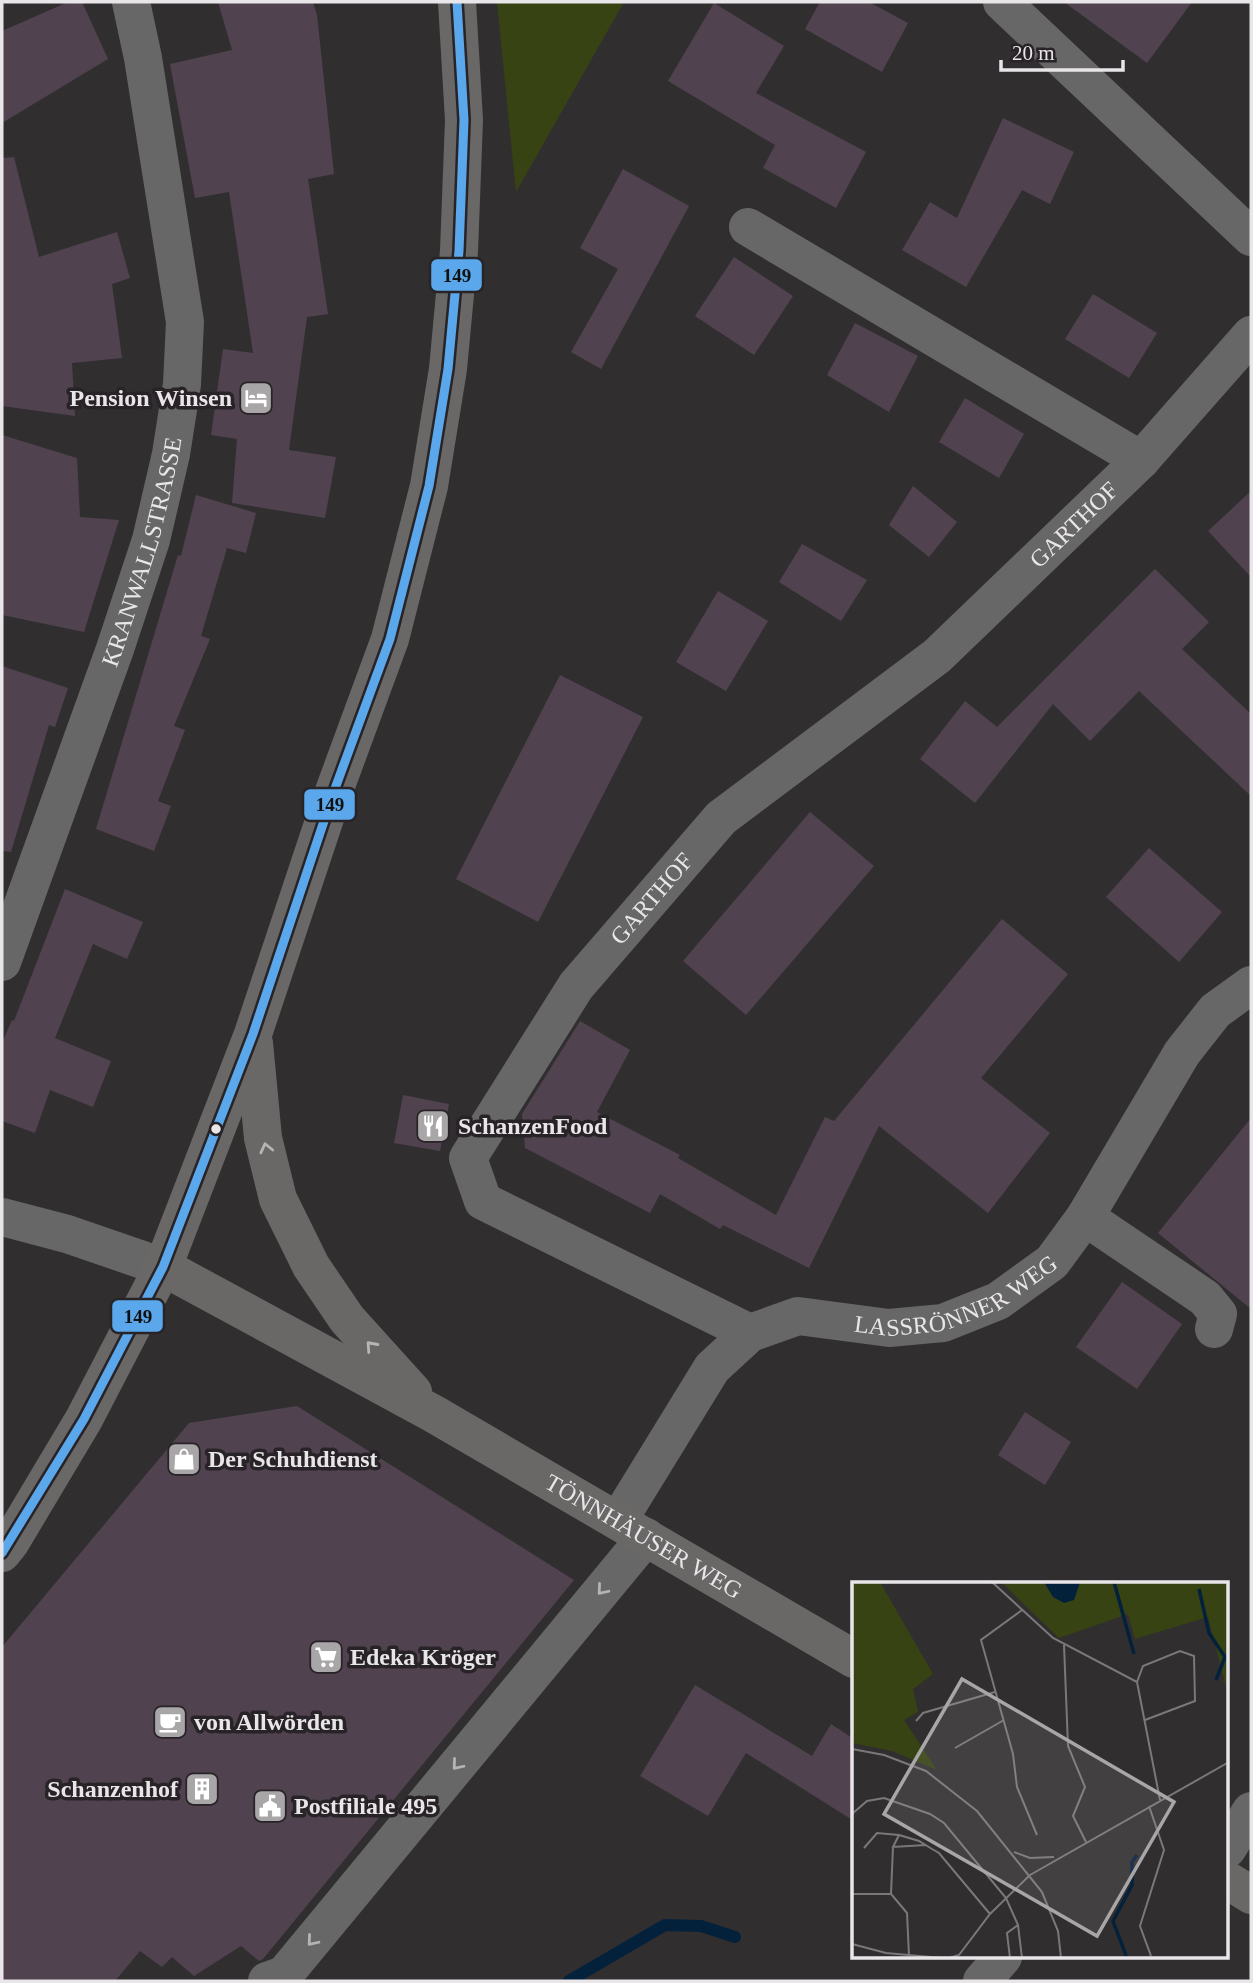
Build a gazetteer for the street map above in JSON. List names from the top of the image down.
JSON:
{
  "streets": {
    "main road": ["TÖNNHÄUSER WEG"],
    "street": ["GARTHOF", "KRANWALLSTRASSE", "LASSRÖNNER WEG"]
  },
  "crossings": [
    ["GARTHOF", "LASSRÖNNER WEG"],
    ["LASSRÖNNER WEG", "TÖNNHÄUSER WEG"]
  ],
  "one_way": ["LASSRÖNNER WEG"],
  "places": {
    "hotel": ["Pension Winsen"],
    "restaurant": ["SchanzenFood"],
    "shop": ["Der Schuhdienst"],
    "supermarket": ["Edeka Kröger"],
    "cafe": ["von Allwörden"],
    "building": ["Schanzenhof"],
    "public building": ["Postfiliale 495"]
  },
  "lines": ["transit line 149"],
  "scale_bar": "20 m"
}
